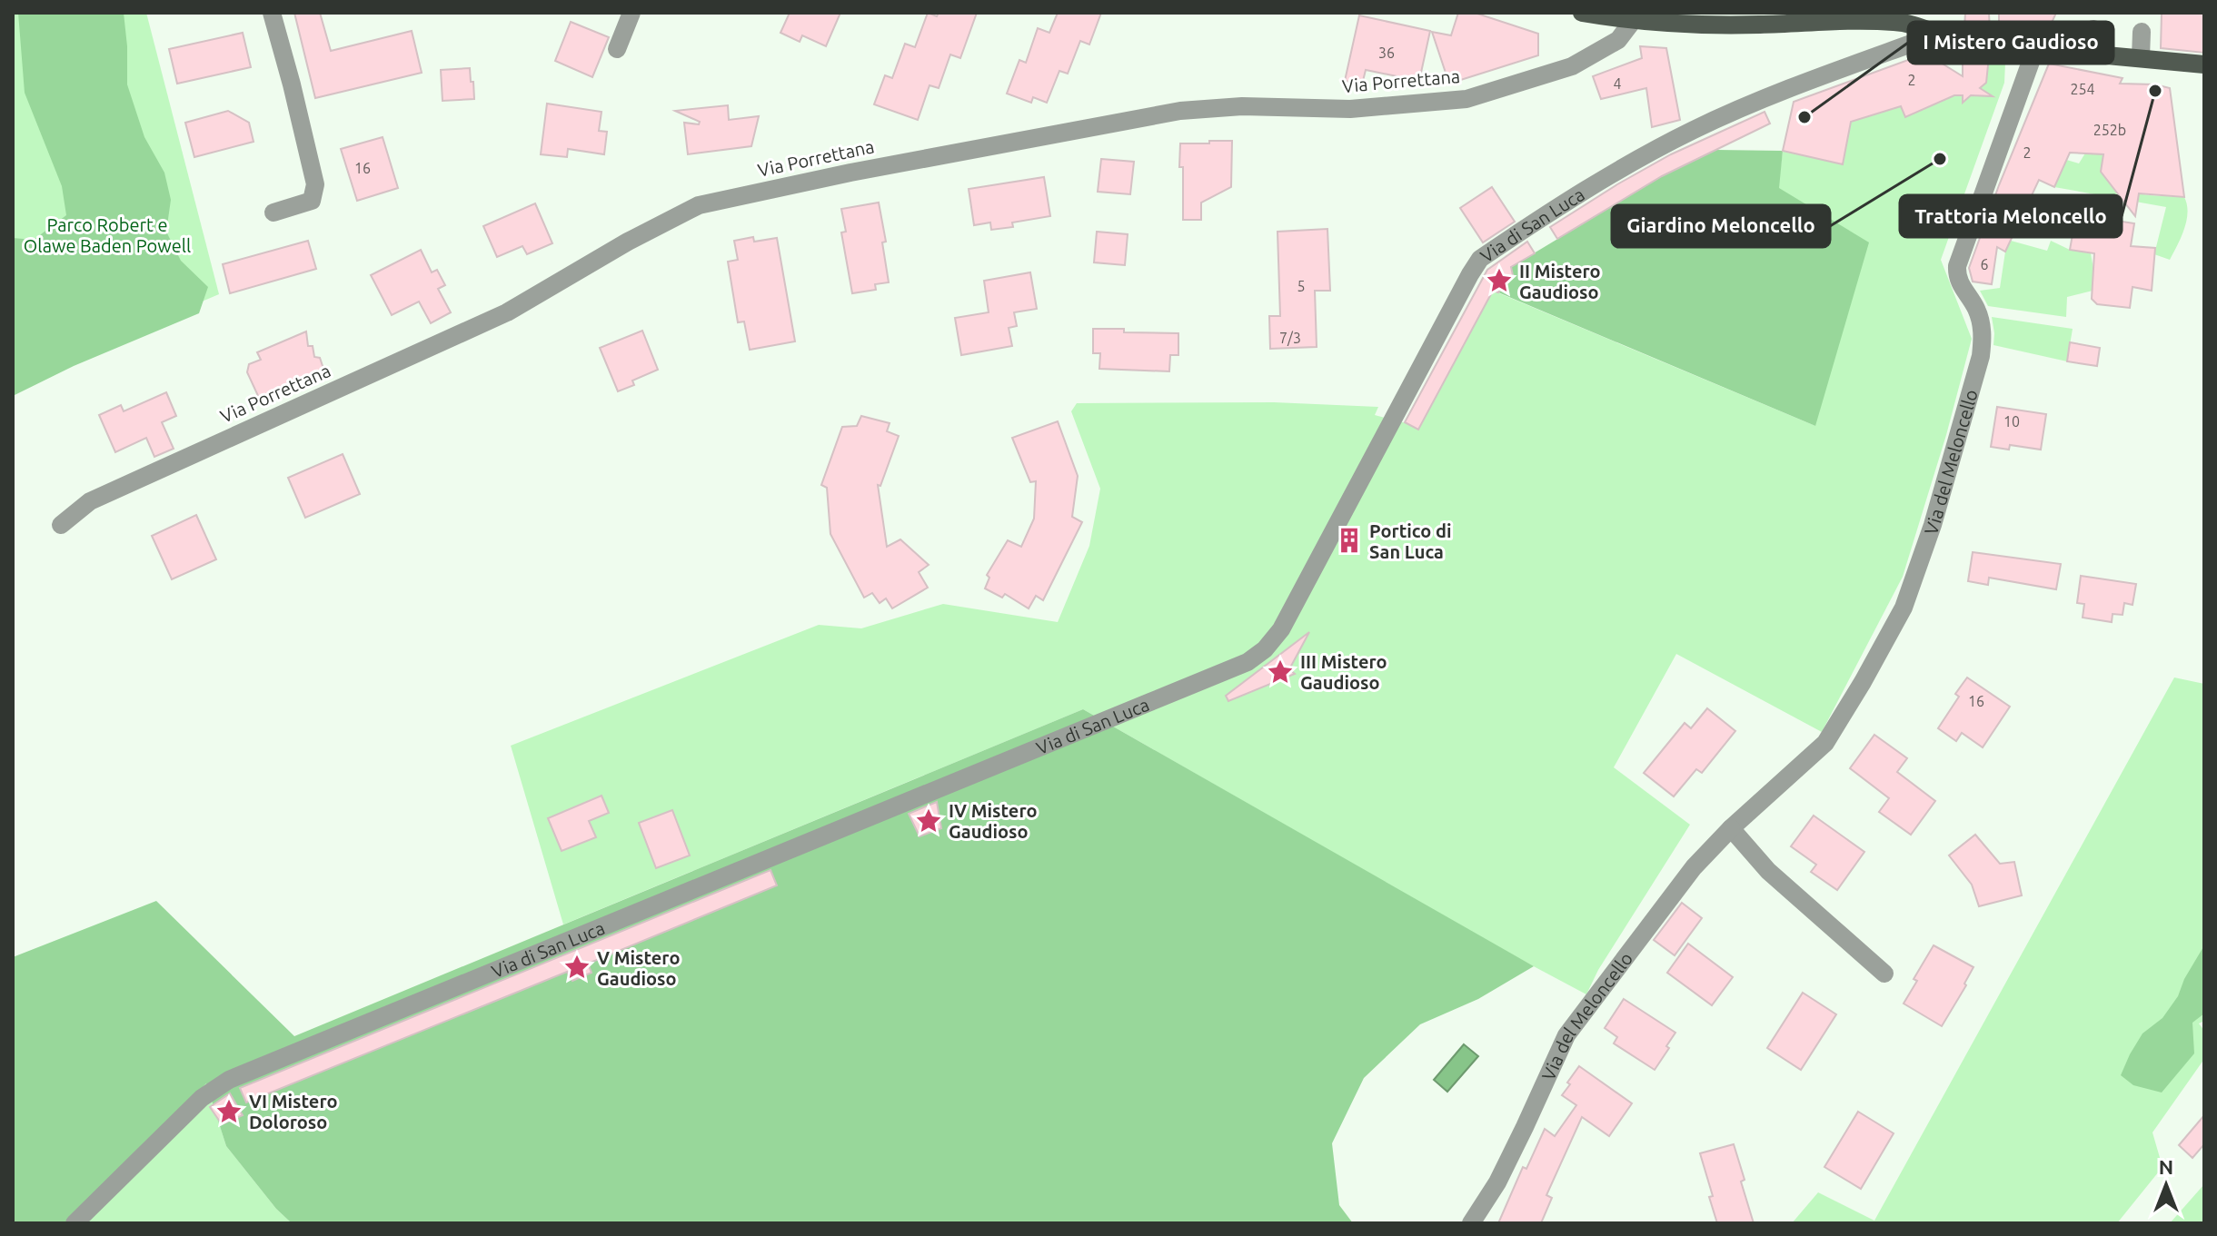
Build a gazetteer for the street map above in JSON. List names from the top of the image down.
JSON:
{
  "streets": {
    "street": ["Via Porrettana", "Via di San Luca", "Via del Meloncello"]
  },
  "parks": ["Parco Robert e Olawe Baden Powell"],
  "places": {
    "other": ["Trattoria Meloncello", "I Mistero Gaudioso", "Giardino Meloncello"],
    "place": [
      "II Mistero Gaudioso",
      "III Mistero Gaudioso",
      "IV Mistero Gaudioso",
      "V Mistero Gaudioso",
      "VI Mistero Doloroso"
    ],
    "building": ["Portico di San Luca"]
  },
  "house_numbers": [
    "36",
    "2",
    "4",
    "254",
    "252b",
    "2",
    "16",
    "6",
    "5",
    "7/3",
    "10",
    "16"
  ],
  "north": "top"
}
